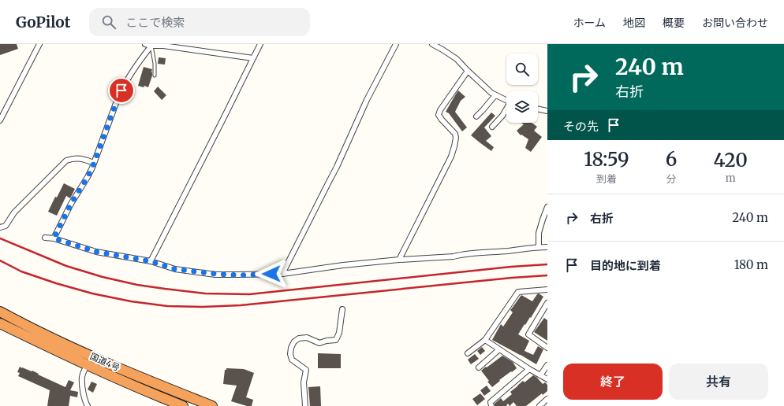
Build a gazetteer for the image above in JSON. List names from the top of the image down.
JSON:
{
  "streets": {
    "highway": ["国道4号"]
  },
  "page": {
    "header": "GoPilot",
    "search": "ここで検索",
    "nav": [
      "ホーム",
      "地図",
      "概要",
      "お問い合わせ"
    ],
    "turn": ["240 m", "右折"],
    "then": "その先",
    "eta": [
      "18:59",
      "到着",
      "6",
      "分",
      "420",
      "m"
    ],
    "list": [
      {
        "name": "右折",
        "value": "240 m"
      },
      {
        "name": "目的地に到着",
        "value": "180 m"
      }
    ],
    "buttons": ["終了", "共有"]
  }
}
